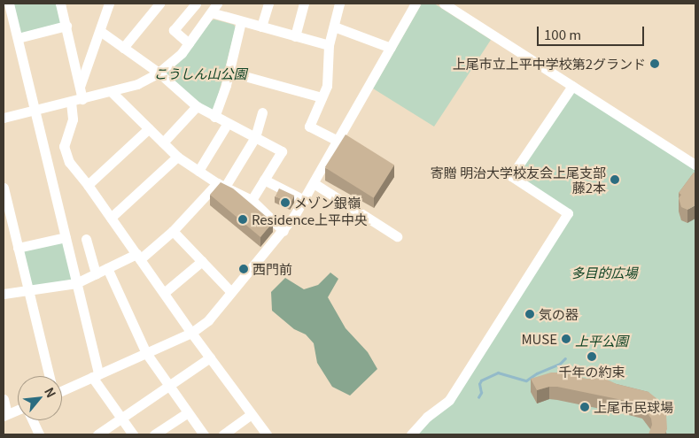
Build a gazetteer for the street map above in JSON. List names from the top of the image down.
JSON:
{
  "parks": ["こうしん山公園", "多目的広場", "上平公園"],
  "places": [
    "上尾市立上平中学校第2グランド",
    "寄贈 明治大学校友会上尾支部 藤2本",
    "メゾン銀嶺",
    "Residence上平中央",
    "西門前",
    "気の器",
    "MUSE",
    "千年の約束",
    "上尾市民球場"
  ],
  "scale_bar": "100 m",
  "north": "top right"
}
